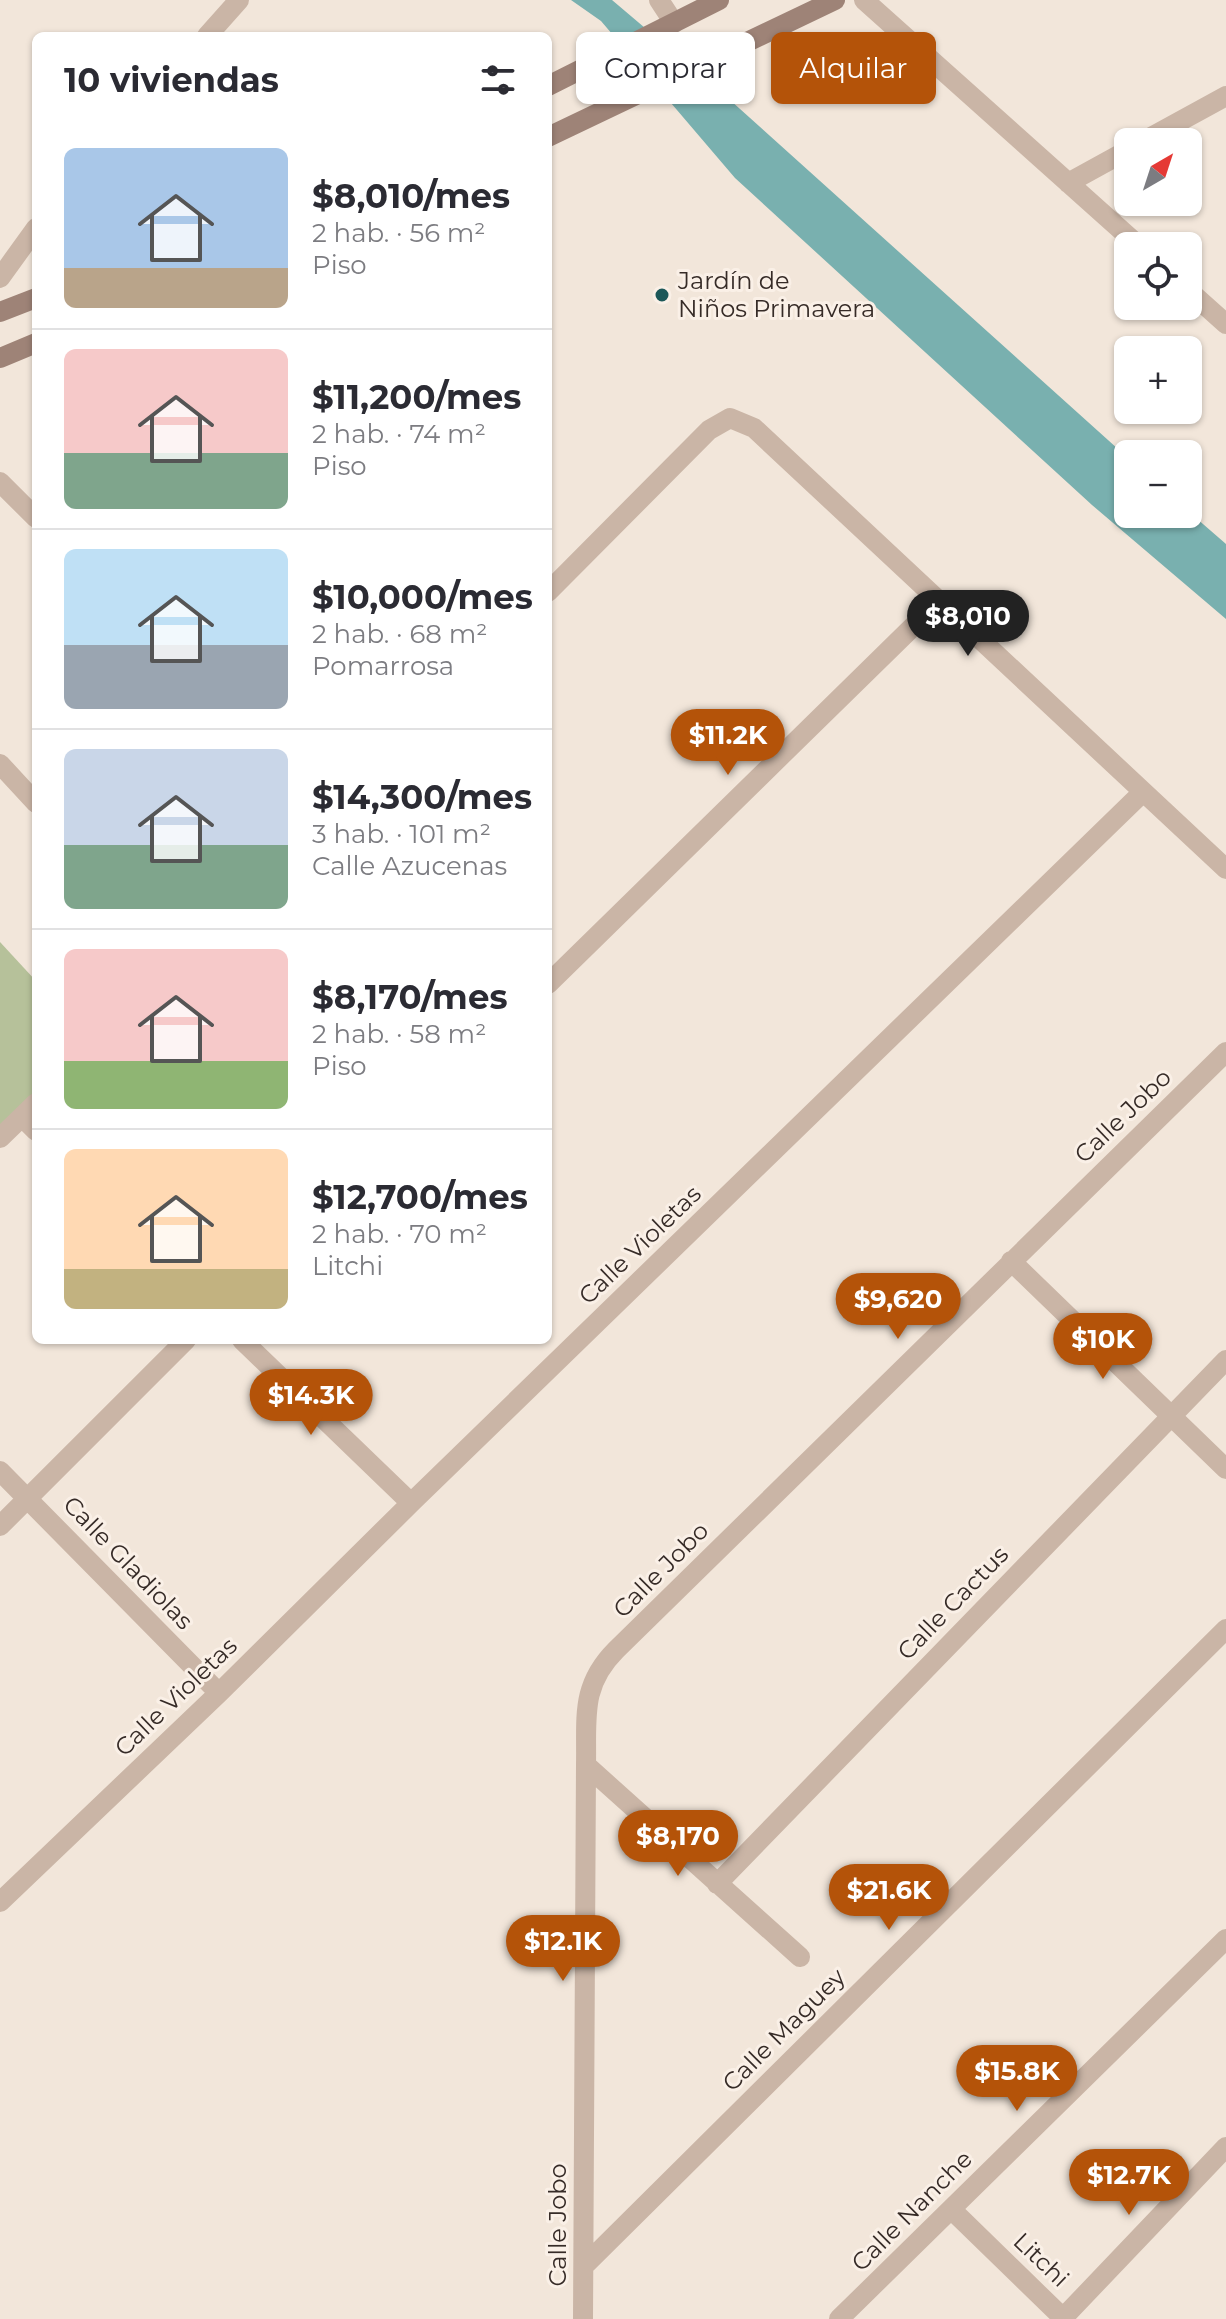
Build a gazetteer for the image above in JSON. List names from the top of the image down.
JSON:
{
  "streets": {
    "street": [
      "Calle Jobo",
      "Calle Violetas",
      "Calle Gladiolas",
      "Calle Cactus",
      "Calle Maguey",
      "Calle Nanche",
      "Litchi"
    ]
  },
  "crossings": [
    ["Calle Jobo", "Calle Maguey"],
    ["Calle Violetas", "Calle Gladiolas"],
    ["Calle Nanche", "Litchi"]
  ],
  "places": ["Jardín de Niños Primavera"],
  "north": "top right",
  "page": {
    "chip": ["Comprar", "Alquilar"],
    "heading": "10 viviendas",
    "map_buttons": ["+", "−"],
    "list": [
      {
        "name": "$8,010/mes",
        "note": "2 hab. · 56 m² · Piso"
      },
      {
        "name": "$11,200/mes",
        "note": "2 hab. · 74 m² · Piso"
      },
      {
        "name": "$10,000/mes",
        "note": "2 hab. · 68 m² · Pomarrosa"
      },
      {
        "name": "$14,300/mes",
        "note": "3 hab. · 101 m² · Calle Azucenas"
      },
      {
        "name": "$8,170/mes",
        "note": "2 hab. · 58 m² · Piso"
      },
      {
        "name": "$12,700/mes",
        "note": "2 hab. · 70 m² · Litchi"
      }
    ],
    "price": [
      "$8,010",
      "$11.2K",
      "$9,620",
      "$10K",
      "$14.3K",
      "$8,170",
      "$21.6K",
      "$12.1K",
      "$15.8K",
      "$12.7K"
    ]
  }
}
